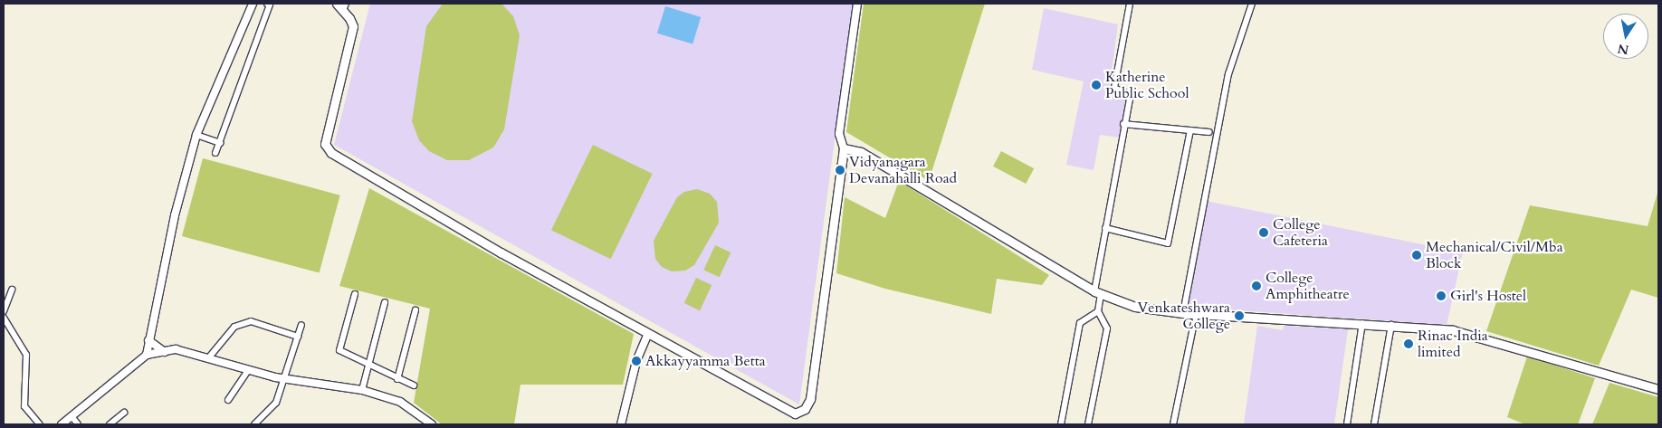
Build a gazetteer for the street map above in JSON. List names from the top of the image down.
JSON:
{
  "places": [
    "Katherine Public School",
    "Vidyanagara Devanahalli Road",
    "College Cafeteria",
    "Mechanical/Civil/Mba Block",
    "College Amphitheatre",
    "Girl's Hostel",
    "Venkateshwara College",
    "Rinac India limited",
    "Akkayyamma Betta"
  ],
  "north": "bottom"
}
